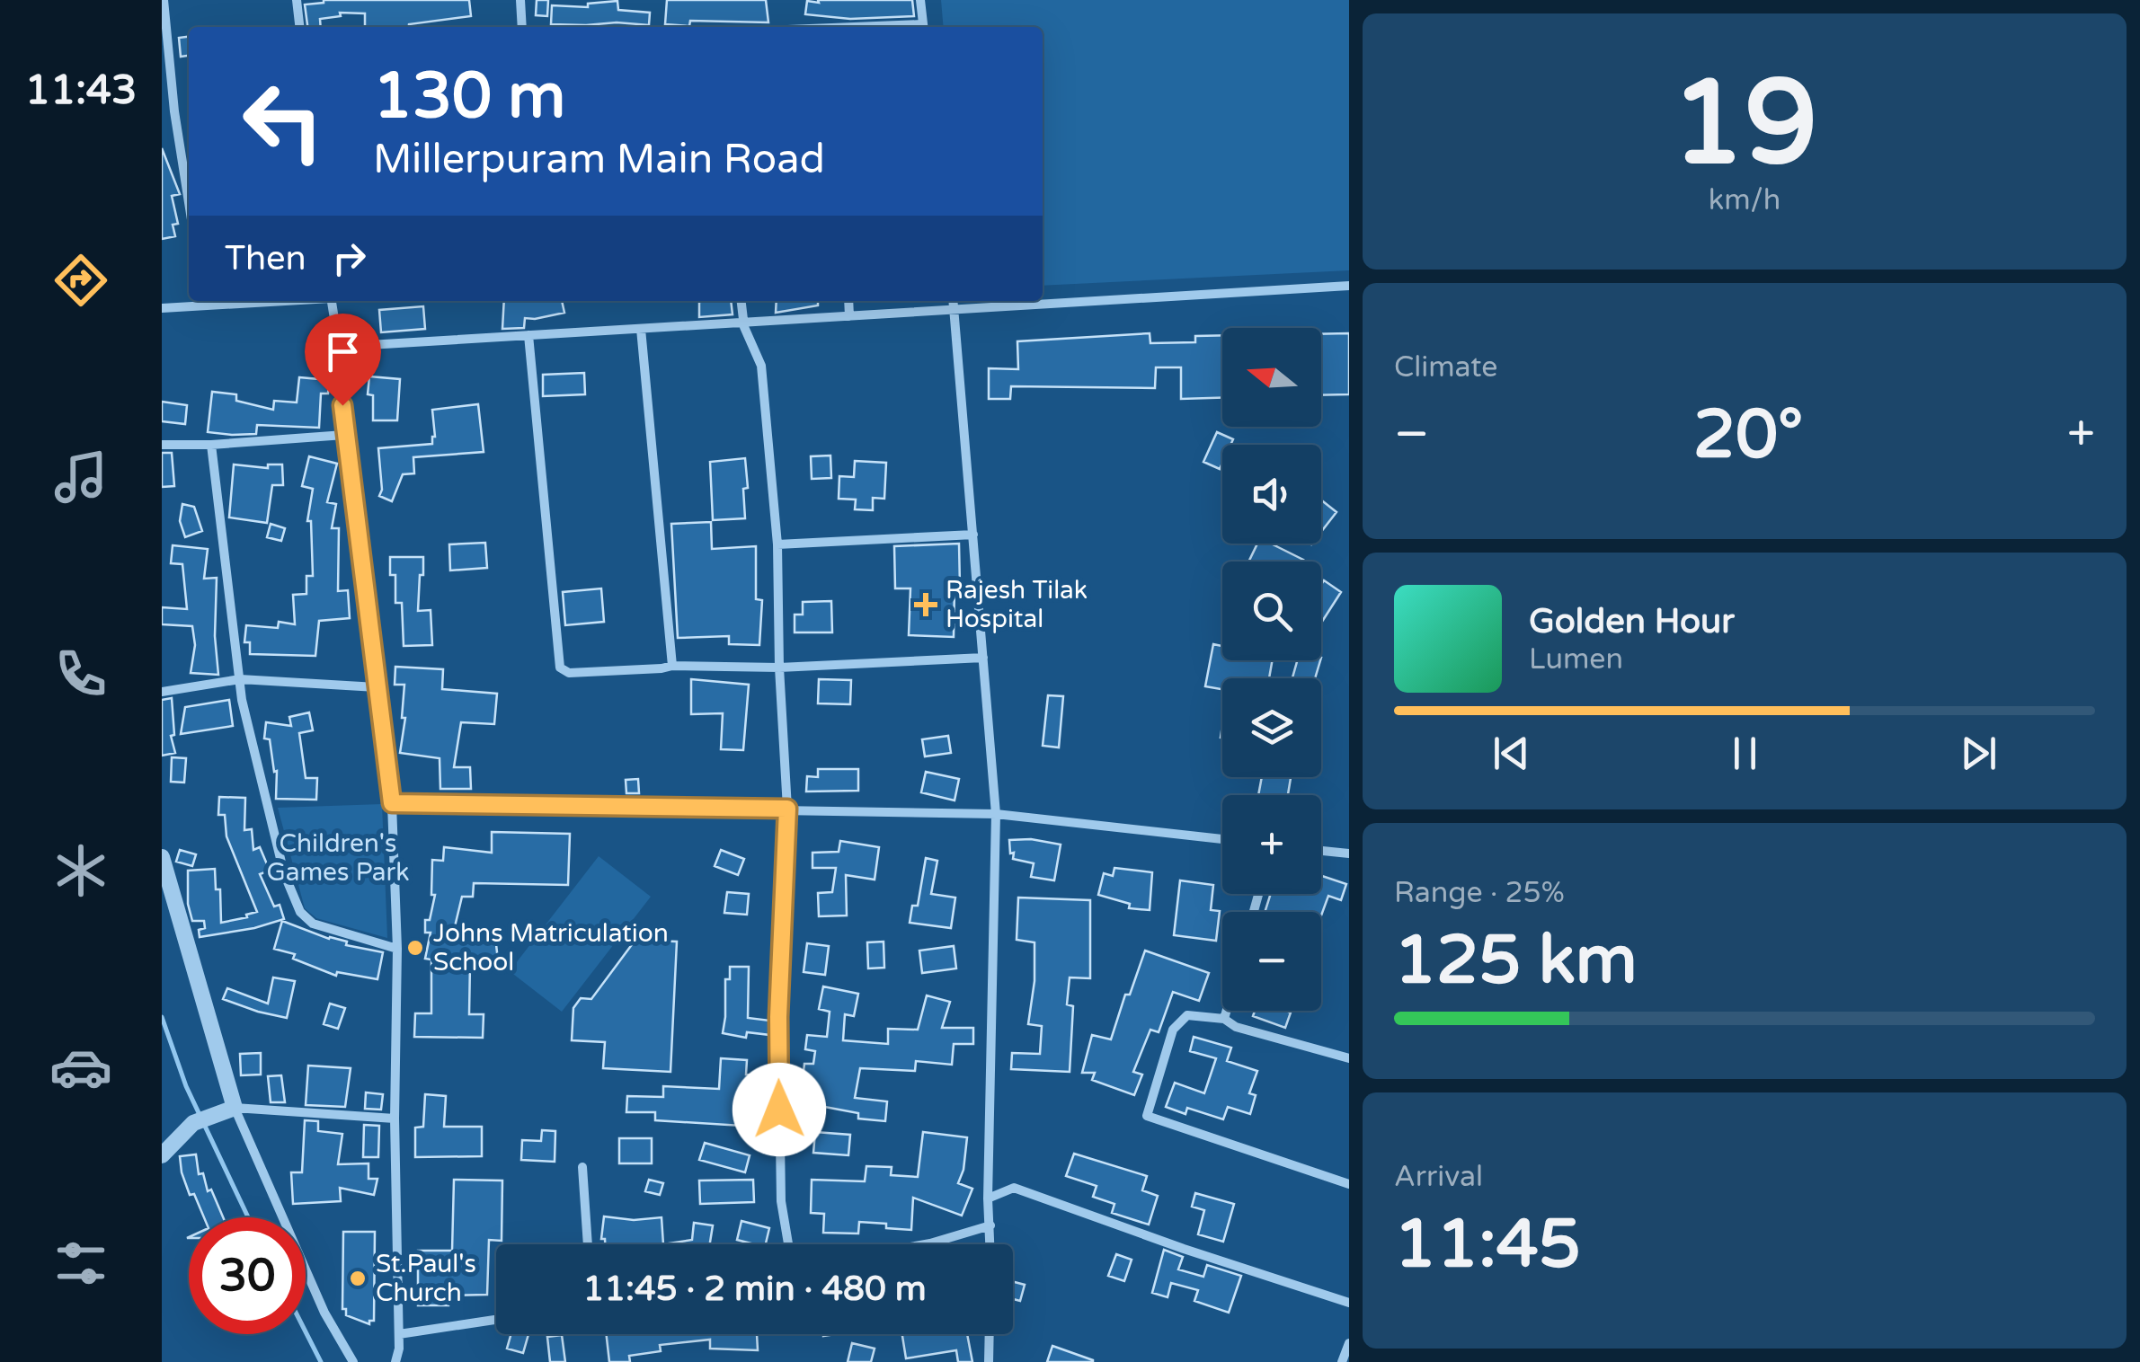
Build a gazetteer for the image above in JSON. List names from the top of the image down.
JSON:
{
  "parks": ["Children's Games Park"],
  "places": {
    "health": ["Rajesh Tilak Hospital"],
    "other": ["Johns Matriculation School", "St.Paul's Church"]
  },
  "north": "left",
  "page": {
    "tabs": "11:43",
    "tile": [
      ["19", "km/h"],
      "Climate",
      ["Range · 25%", "125 km"],
      ["Arrival", "11:45"]
    ],
    "turn": ["130 m", "Millerpuram Main Road"],
    "then": "Then",
    "map_buttons": ["+", "−"],
    "heat": ["−", "20°", "+"],
    "song": ["Golden Hour", "Lumen"],
    "limit": "30",
    "trip": "11:45 · 2 min · 480 m"
  }
}
